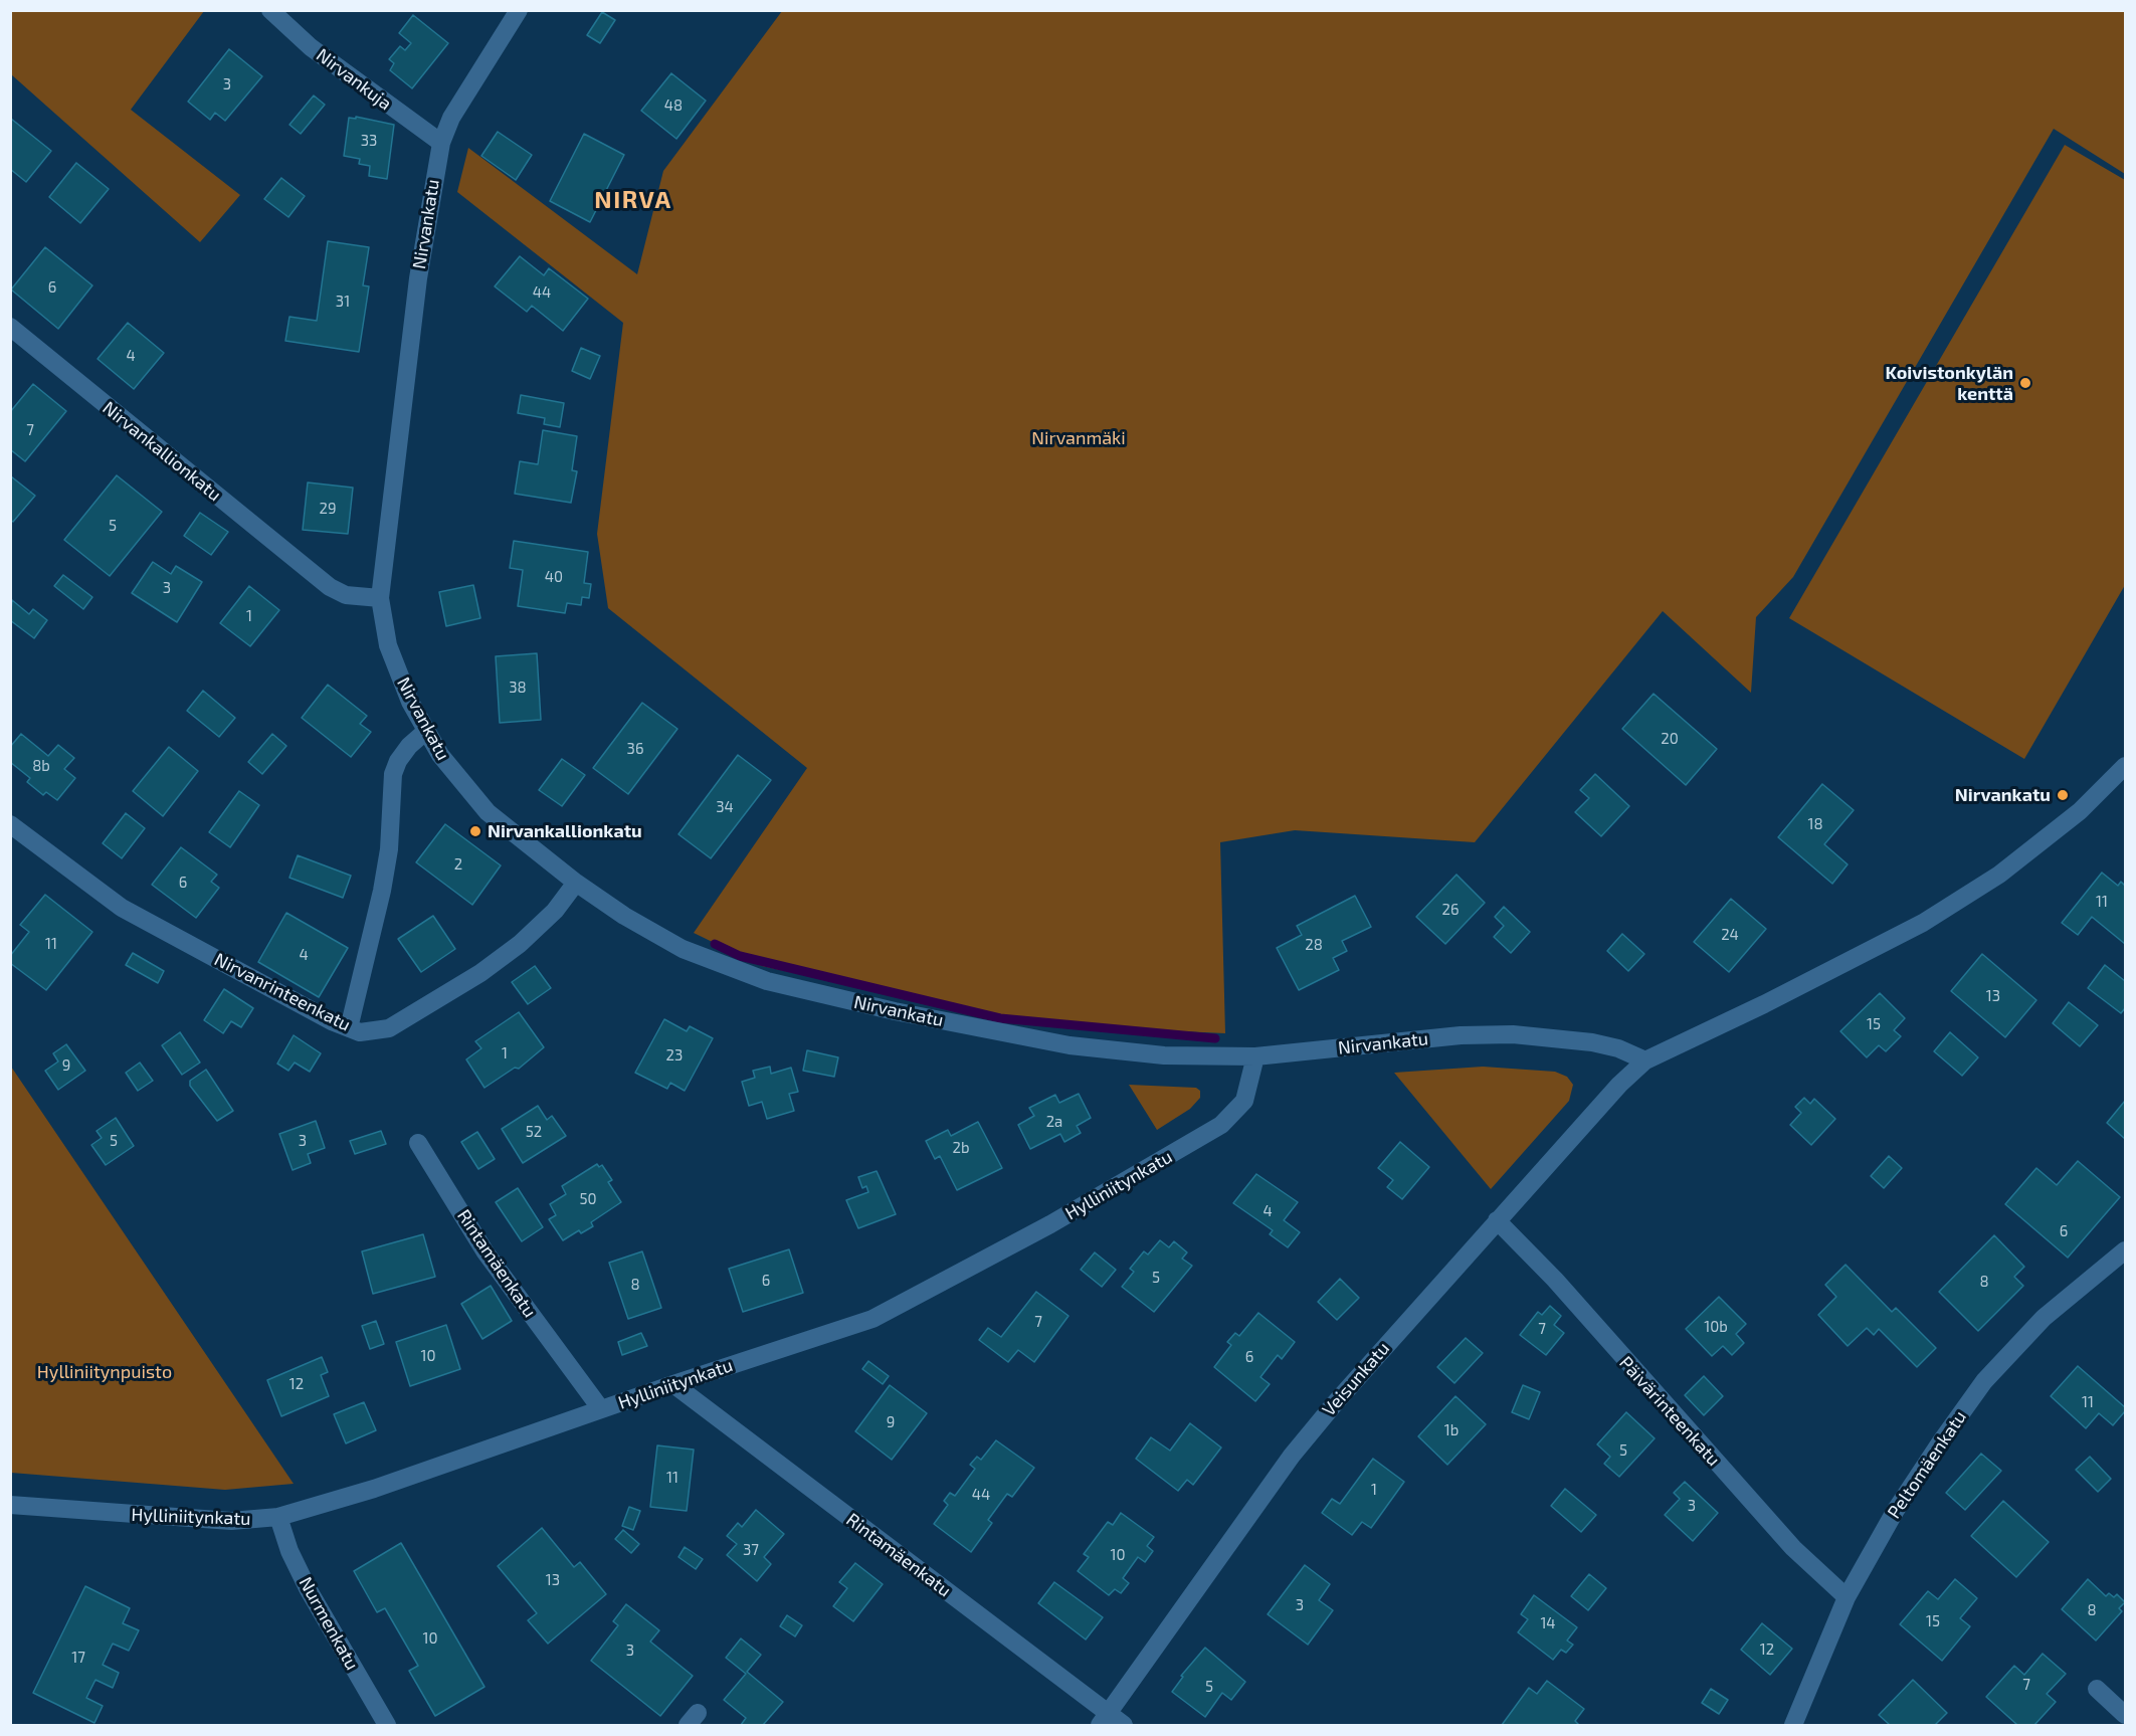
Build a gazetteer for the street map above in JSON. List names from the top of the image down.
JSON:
{
  "streets": {
    "street": [
      "Nirvankuja",
      "Nirvankatu",
      "Nirvankallionkatu",
      "Nirvanrinteenkatu",
      "Hylliniitynkatu",
      "Rintamäenkatu",
      "Veisunkatu",
      "Päivärinteenkatu",
      "Peltomäenkatu",
      "Nurmenkatu"
    ]
  },
  "crossings": [
    ["Nirvankuja", "Nirvankatu"],
    ["Nirvankatu", "Nirvankallionkatu"],
    ["Nirvankatu", "Nirvanrinteenkatu"],
    ["Nirvankatu", "Hylliniitynkatu"],
    ["Nirvankatu", "Veisunkatu"],
    ["Hylliniitynkatu", "Rintamäenkatu"],
    ["Hylliniitynkatu", "Nurmenkatu"],
    ["Rintamäenkatu", "Veisunkatu"],
    ["Veisunkatu", "Päivärinteenkatu"],
    ["Päivärinteenkatu", "Peltomäenkatu"]
  ],
  "districts": ["NIRVA"],
  "parks": ["Nirvanmäki", "Hylliniitynpuisto"],
  "places": ["Koivistonkylän kenttä", "Nirvankatu", "Nirvankallionkatu"],
  "house_numbers": [
    "3",
    "48",
    "33",
    "6",
    "44",
    "31",
    "4",
    "7",
    "29",
    "5",
    "40",
    "3",
    "1",
    "38",
    "20",
    "36",
    "8b",
    "34",
    "18",
    "2",
    "6",
    "11",
    "26",
    "24",
    "11",
    "28",
    "4",
    "13",
    "15",
    "1",
    "23",
    "9",
    "2a",
    "52",
    "5",
    "3",
    "2b",
    "50",
    "4",
    "6",
    "5",
    "6",
    "8",
    "8",
    "7",
    "10b",
    "7",
    "10",
    "6",
    "12",
    "11",
    "9",
    "1b",
    "5",
    "11",
    "1",
    "44",
    "3",
    "37",
    "10",
    "13",
    "3",
    "8",
    "15",
    "14",
    "10",
    "12",
    "3",
    "17",
    "7",
    "5"
  ]
}
